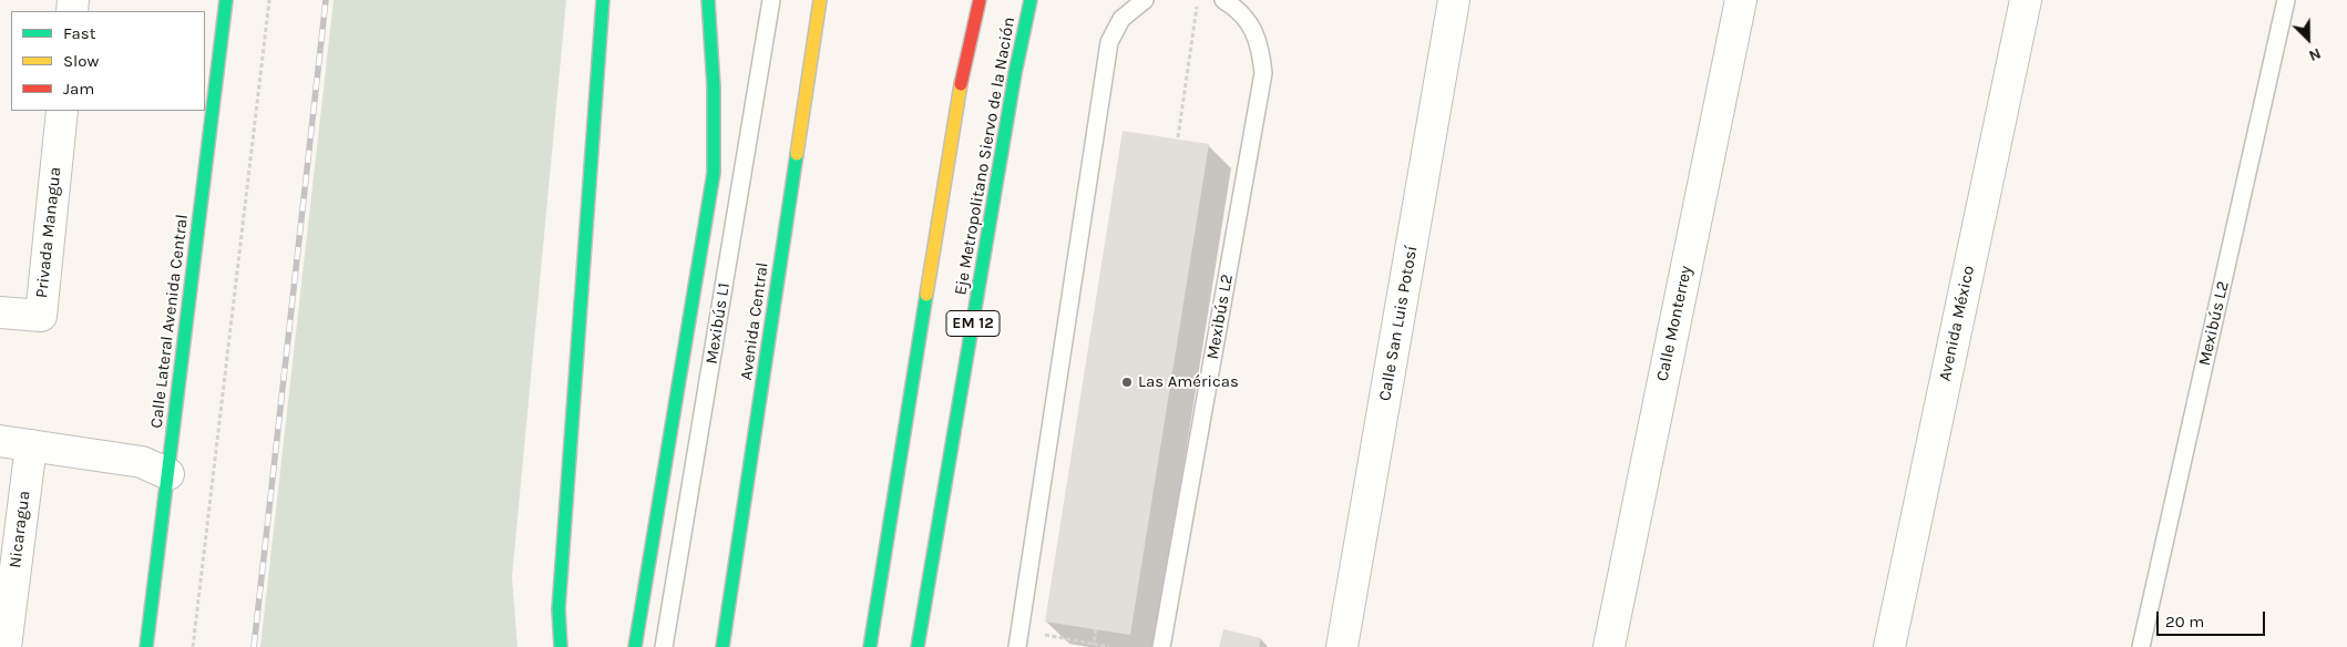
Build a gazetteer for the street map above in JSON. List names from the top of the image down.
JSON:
{
  "streets": {
    "main road": [
      "Eje Metropolitano Siervo de la Nación",
      "Calle Lateral Avenida Central",
      "Avenida Central",
      "EM 12"
    ],
    "street": [
      "Privada Managua",
      "Calle San Luis Potosí",
      "Calle Monterrey",
      "Avenida México",
      "Nicaragua"
    ],
    "lane": ["Mexibús L2", "Mexibús L1"]
  },
  "places": ["Las Américas"],
  "legend": ["Fast", "Slow", "Jam"],
  "scale_bar": "20 m",
  "north": "bottom right"
}
